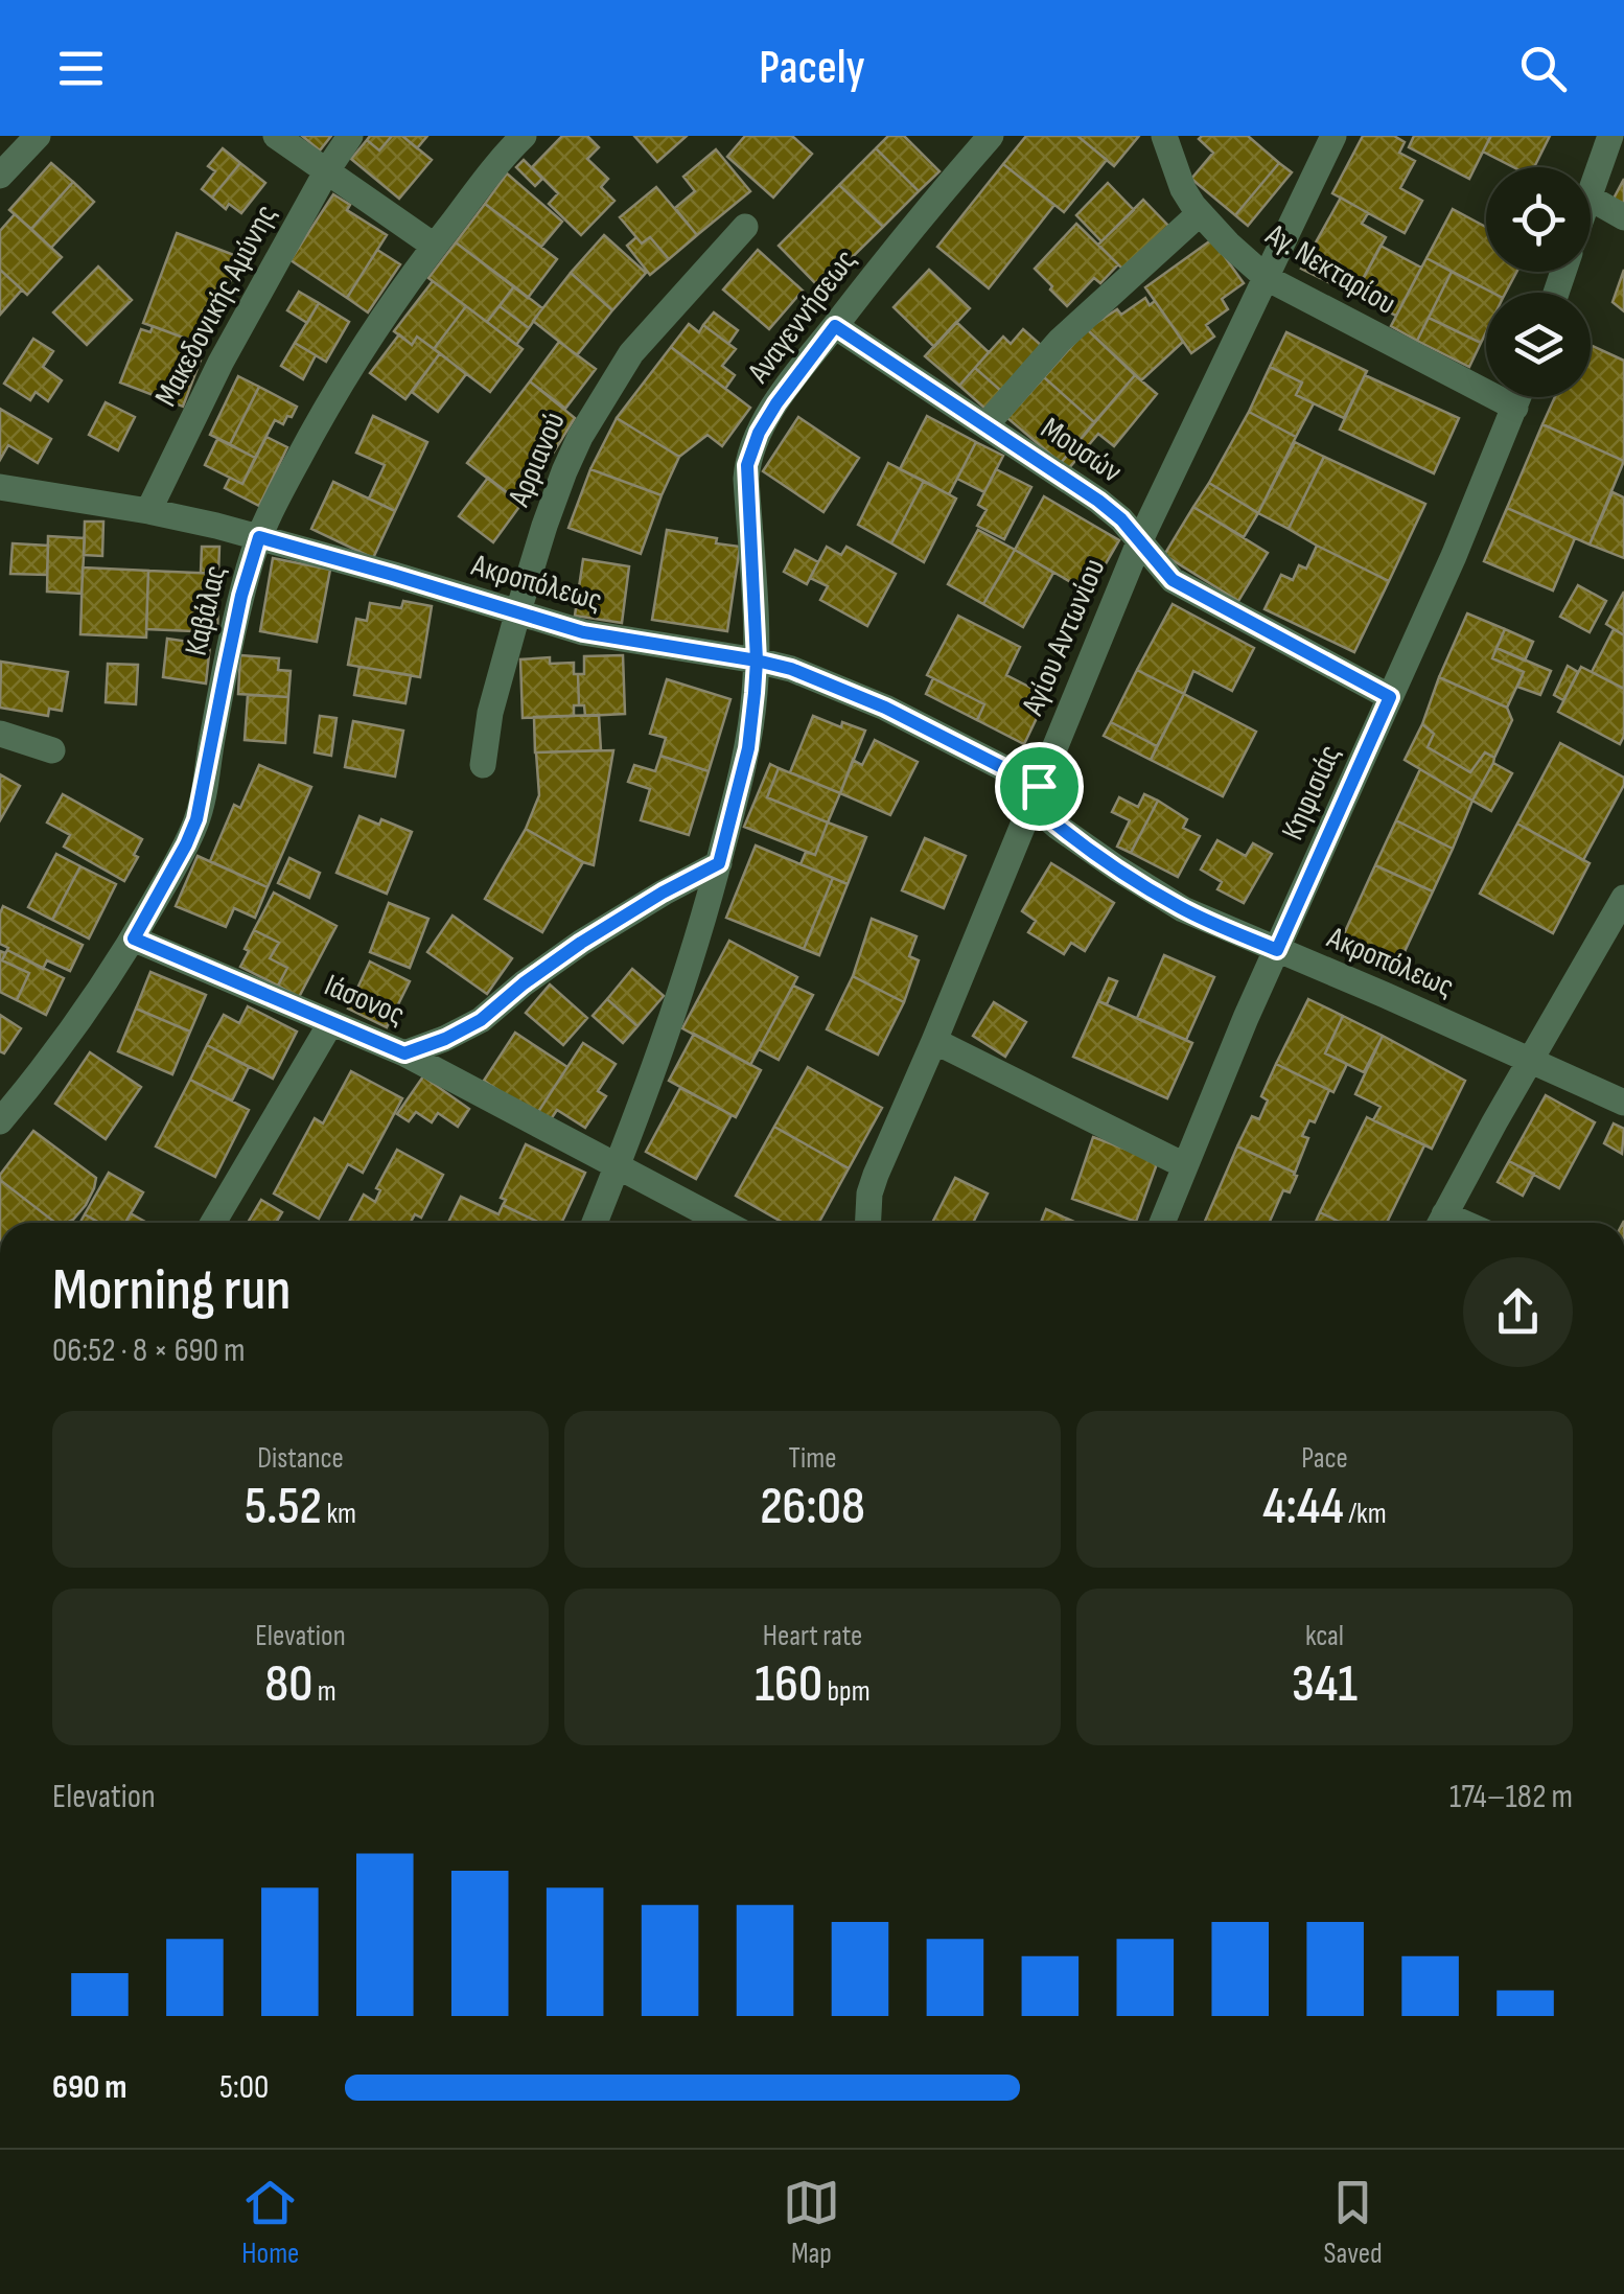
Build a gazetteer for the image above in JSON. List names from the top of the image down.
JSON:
{
  "streets": {
    "street": [
      "Αγ. Νεκταρίου",
      "Μακεδονικής Αμύνης",
      "Αναγεννήσεως",
      "Μουσών",
      "Αρριανού",
      "Ακροπόλεως",
      "Καβάλας",
      "Αγίου Αντωνίου",
      "Κηφισιάς",
      "Ιάσονος"
    ]
  },
  "crossings": [
    ["Αγ. Νεκταρίου", "Αγίου Αντωνίου"],
    ["Αγ. Νεκταρίου", "Κηφισιάς"],
    ["Μακεδονικής Αμύνης", "Ακροπόλεως"],
    ["Αναγεννήσεως", "Μουσών"],
    ["Αναγεννήσεως", "Ακροπόλεως"],
    ["Αναγεννήσεως", "Ιάσονος"],
    ["Μουσών", "Αγίου Αντωνίου"],
    ["Μουσών", "Κηφισιάς"],
    ["Αρριανού", "Ακροπόλεως"],
    ["Ακροπόλεως", "Καβάλας"],
    ["Ακροπόλεως", "Αγίου Αντωνίου"],
    ["Ακροπόλεως", "Κηφισιάς"],
    ["Καβάλας", "Ιάσονος"]
  ],
  "page": {
    "header": "Pacely",
    "heading": ["Morning run", "06:52 · 8 × 690 m"],
    "stats": [
      ["Distance", "5.52 km"],
      ["Time", "26:08"],
      ["Pace", "4:44 /km"],
      ["Elevation", "80 m"],
      ["Heart rate", "160 bpm"],
      ["kcal", "341"]
    ],
    "chart": ["Elevation", "174–182 m"],
    "list": [
      {
        "name": "690 m",
        "note": "5:00"
      }
    ],
    "tabs": ["Home", "Map", "Saved"]
  }
}
